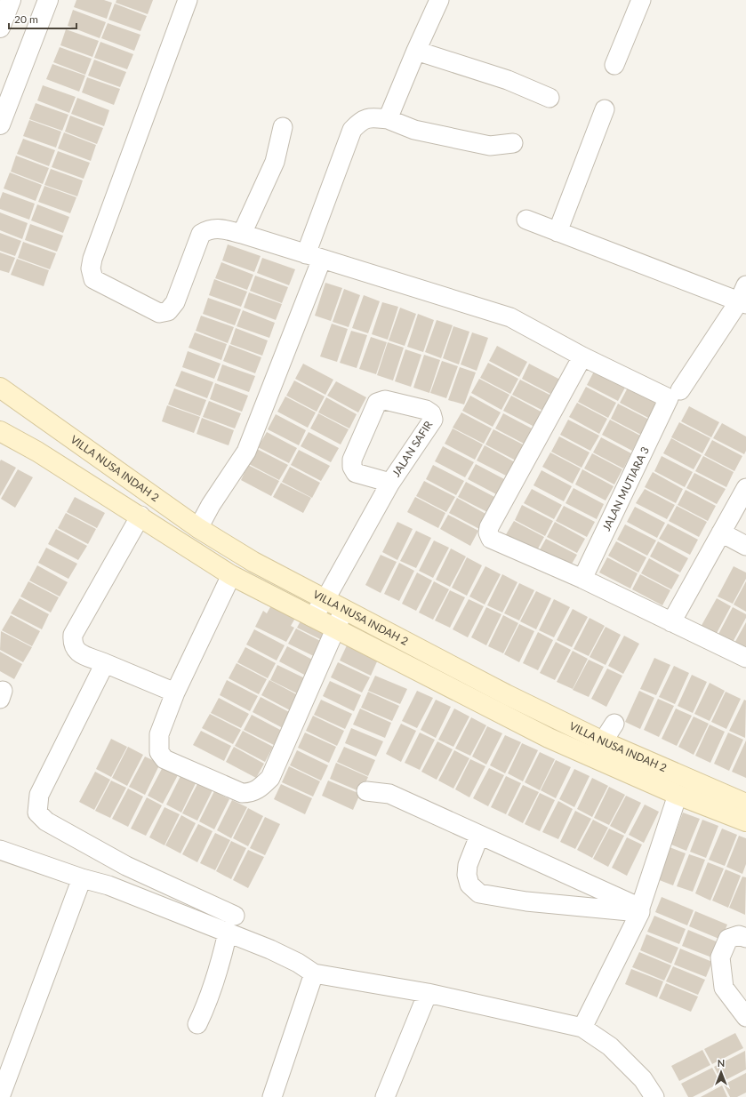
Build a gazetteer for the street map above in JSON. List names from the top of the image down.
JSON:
{
  "streets": {
    "main road": ["VILLA NUSA INDAH 2"],
    "street": ["JALAN SAFIR", "JALAN MUTIARA 3"]
  },
  "crossings": [
    ["JALAN SAFIR", "VILLA NUSA INDAH 2"]
  ],
  "scale_bar": "20 m",
  "north": "top"
}
